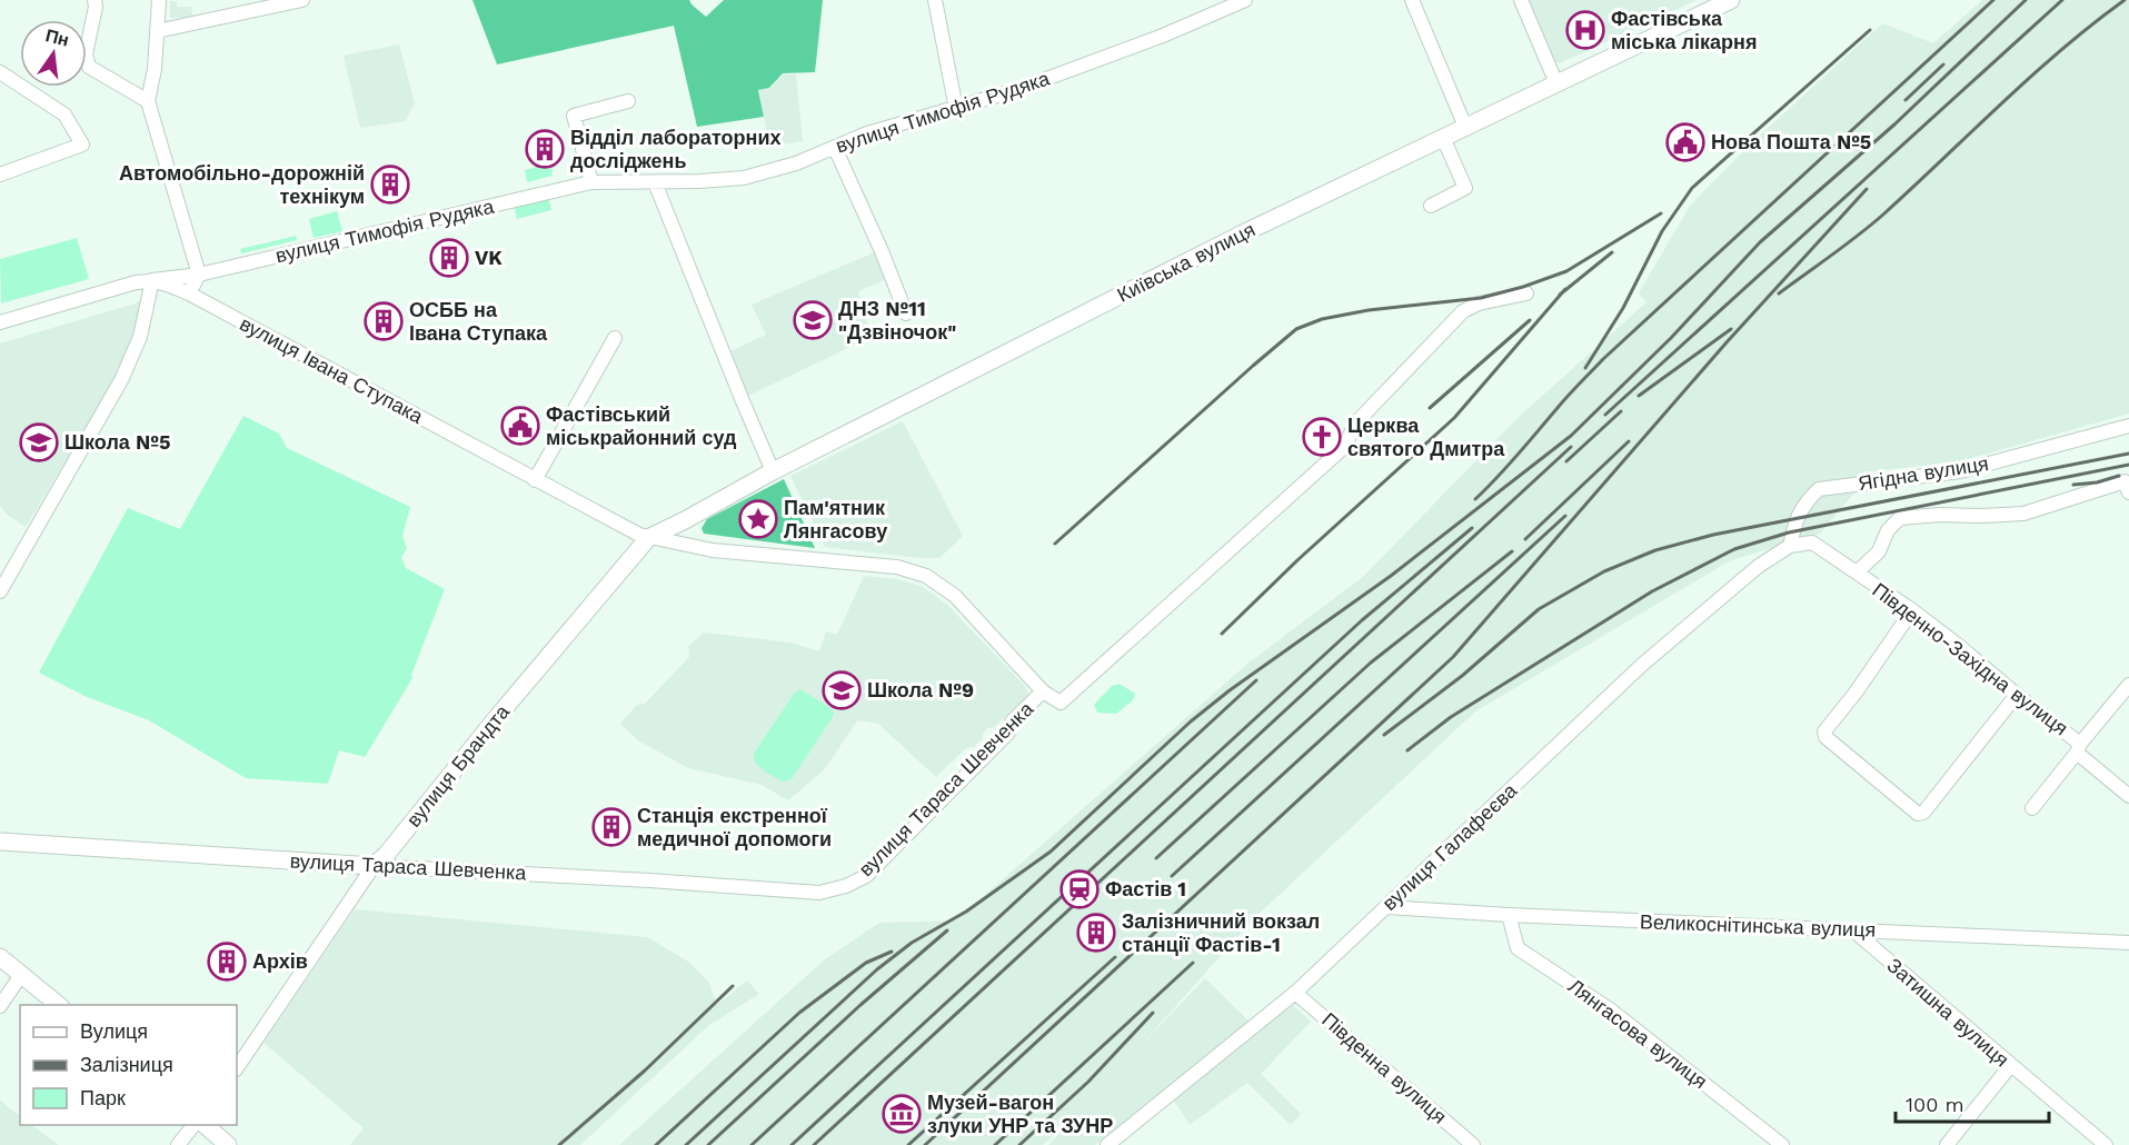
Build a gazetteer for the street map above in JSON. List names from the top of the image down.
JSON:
{
  "streets": {
    "main road": ["Київська вулиця", "вулиця Брандта", "вулиця Тараса Шевченка"],
    "street": [
      "вулиця Тимофія Рудяка",
      "вулиця Івана Ступака",
      "Ягідна вулиця",
      "Південно-Західна вулиця",
      "вулиця Галафеєва",
      "Великоснітинська вулиця",
      "Затишна вулиця",
      "Лянгасова вулиця",
      "Південна вулиця"
    ]
  },
  "crossings": [
    ["вулиця Тимофія Рудяка", "вулиця Івана Ступака"],
    ["Київська вулиця", "вулиця Івана Ступака"],
    ["Київська вулиця", "вулиця Брандта"],
    ["вулиця Івана Ступака", "вулиця Брандта"],
    ["вулиця Івана Ступака", "вулиця Тараса Шевченка"],
    ["Ягідна вулиця", "Південно-Західна вулиця"],
    ["Ягідна вулиця", "вулиця Галафеєва"],
    ["Південно-Західна вулиця", "вулиця Галафеєва"],
    ["вулиця Брандта", "вулиця Тараса Шевченка"],
    ["вулиця Галафеєва", "Великоснітинська вулиця"],
    ["вулиця Галафеєва", "Південна вулиця"],
    ["Великоснітинська вулиця", "Затишна вулиця"],
    ["Великоснітинська вулиця", "Лянгасова вулиця"]
  ],
  "places": {
    "hospital": ["Фастівська міська лікарня"],
    "public building": ["Нова Пошта №5", "Фастівський міськрайонний суд"],
    "building": [
      "Відділ лабораторних досліджень",
      "Автомобільно-дорожній технікум",
      "VK",
      "ОСББ на Івана Ступака",
      "Станція екстренної медичної допомоги",
      "Залізничний вокзал станції Фастів-1",
      "Архів"
    ],
    "school or university": ["ДНЗ №11 \"Дзвіночок\"", "Школа №5", "Школа №9"],
    "church": ["Церква святого Дмитра"],
    "place": ["Пам'ятник Лянгасову"],
    "station": ["Фастів 1"],
    "museum": ["Музей-вагон злуки УНР та ЗУНР"]
  },
  "legend": ["Вулиця", "Залізниця", "Парк"],
  "scale_bar": "100 m",
  "north": "top"
}
